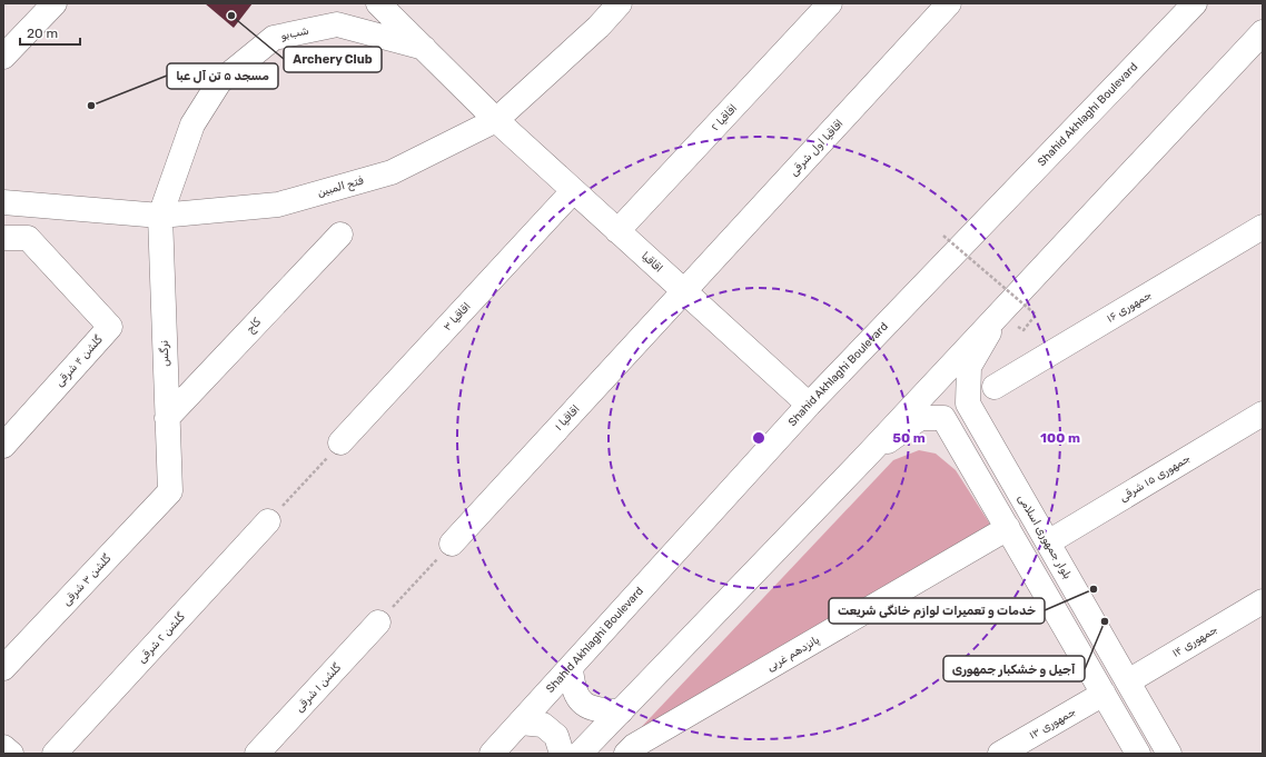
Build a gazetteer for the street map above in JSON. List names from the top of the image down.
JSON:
{
  "streets": {
    "street": [
      "شب‌بو",
      "Shahid Akhlaghi Boulevard",
      "اقاقیا ۲",
      "اقاقیا اول شرقی",
      "فتح المبین",
      "اقاقیا",
      "جمهوری ۱۶",
      "اقاقیا ۳",
      "کاج",
      "نرگس",
      "گلشن ۴ شرقی",
      "اقاقیا ۱",
      "جمهوری ۱۵ شرقی",
      "بلوار جمهوری اسلامی",
      "گلشن ۳ شرقی",
      "گلشن ۲ شرقی",
      "جمهوری ۱۴",
      "پانزدهم غربی",
      "گلشن ۱ شرقی",
      "جمهوری ۱۳"
    ]
  },
  "crossings": [
    ["شب‌بو", "فتح المبین"],
    ["شب‌بو", "اقاقیا"],
    ["شب‌بو", "نرگس"],
    ["Shahid Akhlaghi Boulevard", "اقاقیا"],
    ["اقاقیا ۲", "اقاقیا"],
    ["اقاقیا اول شرقی", "اقاقیا"],
    ["اقاقیا اول شرقی", "اقاقیا ۱"],
    ["فتح المبین", "اقاقیا"],
    ["فتح المبین", "نرگس"],
    ["اقاقیا", "اقاقیا ۳"],
    ["اقاقیا", "اقاقیا ۱"],
    ["کاج", "نرگس"],
    ["نرگس", "گلشن ۳ شرقی"],
    ["جمهوری ۱۵ شرقی", "بلوار جمهوری اسلامی"],
    ["بلوار جمهوری اسلامی", "جمهوری ۱۴"]
  ],
  "places": [
    "Archery Club",
    "مسجد ۵ تن آل عبا",
    "خدمات و تعمیرات لوازم خانگی شریعت",
    "آجیل و خشکبار جمهوری"
  ],
  "scale_bar": "20 m",
  "rings": ["50 m", "100 m"]
}
